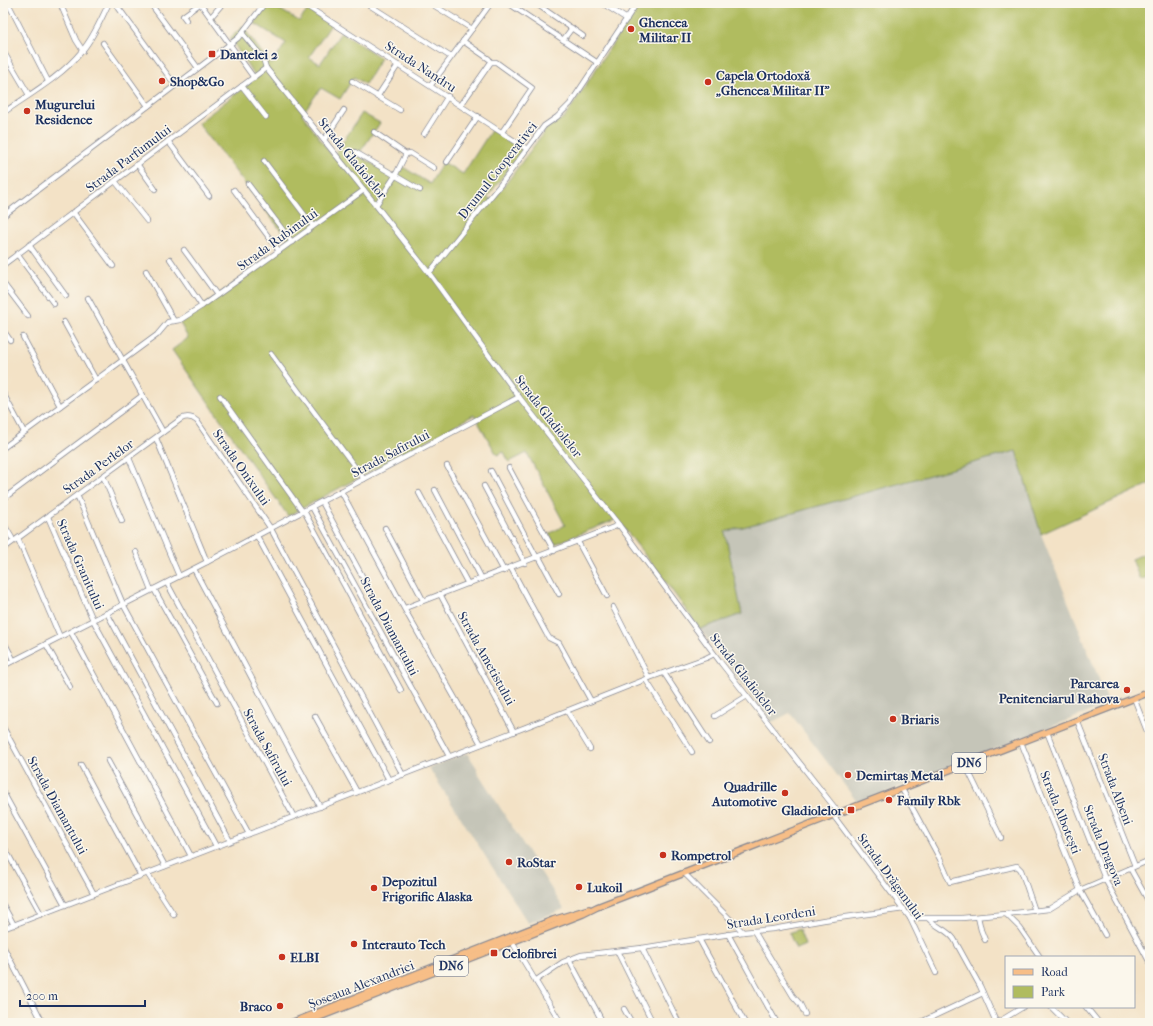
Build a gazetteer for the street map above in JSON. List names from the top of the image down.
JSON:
{
  "streets": {
    "main road": ["DN6", "Șoseaua Alexandriei"],
    "street": [
      "Strada Nandru",
      "Strada Parfumului",
      "Strada Gladiolelor",
      "Drumul Cooperativei",
      "Strada Rubinului",
      "Strada Safirului",
      "Strada Perlelor",
      "Strada Onixului",
      "Strada Granitului",
      "Strada Diamantului",
      "Strada Ametistului",
      "Strada Albeni",
      "Strada Albotești",
      "Strada Dragova",
      "Strada Drăganului",
      "Strada Leordeni"
    ]
  },
  "crossings": [
    ["Strada Nandru", "Drumul Cooperativei"],
    ["Strada Parfumului", "Strada Gladiolelor"],
    ["Strada Gladiolelor", "Drumul Cooperativei"],
    ["Strada Gladiolelor", "Strada Rubinului"],
    ["Strada Gladiolelor", "Strada Safirului"],
    ["Strada Gladiolelor", "DN6"],
    ["Strada Gladiolelor", "Strada Drăganului"],
    ["Strada Gladiolelor", "Șoseaua Alexandriei"],
    ["Strada Safirului", "Strada Onixului"],
    ["Strada Safirului", "Strada Granitului"],
    ["Strada Safirului", "Strada Diamantului"],
    ["Strada Perlelor", "Strada Onixului"],
    ["Strada Perlelor", "Strada Granitului"],
    ["DN6", "Strada Albeni"],
    ["DN6", "Strada Albotești"],
    ["DN6", "Strada Dragova"],
    ["DN6", "Strada Drăganului"],
    ["DN6", "Șoseaua Alexandriei"],
    ["Strada Drăganului", "Strada Leordeni"],
    ["Strada Drăganului", "Șoseaua Alexandriei"]
  ],
  "places": {
    "other": [
      "Ghencea Militar II",
      "Shop&Go",
      "Capela Ortodoxă „Ghencea Militar II”",
      "Mugurelui Residence",
      "Parcarea Penitenciarul Rahova",
      "Briaris",
      "Demirtaș Metal",
      "Quadrille Automotive",
      "Family Rbk",
      "Rompetrol",
      "RoStar",
      "Lukoil",
      "Depozitul Frigorific Alaska",
      "Interauto Tech",
      "ELBI",
      "Braco"
    ],
    "transit": ["Dantelei 2", "Gladiolelor", "Celofibrei"]
  },
  "legend": ["Road", "Park"],
  "scale_bar": "200 m"
}
